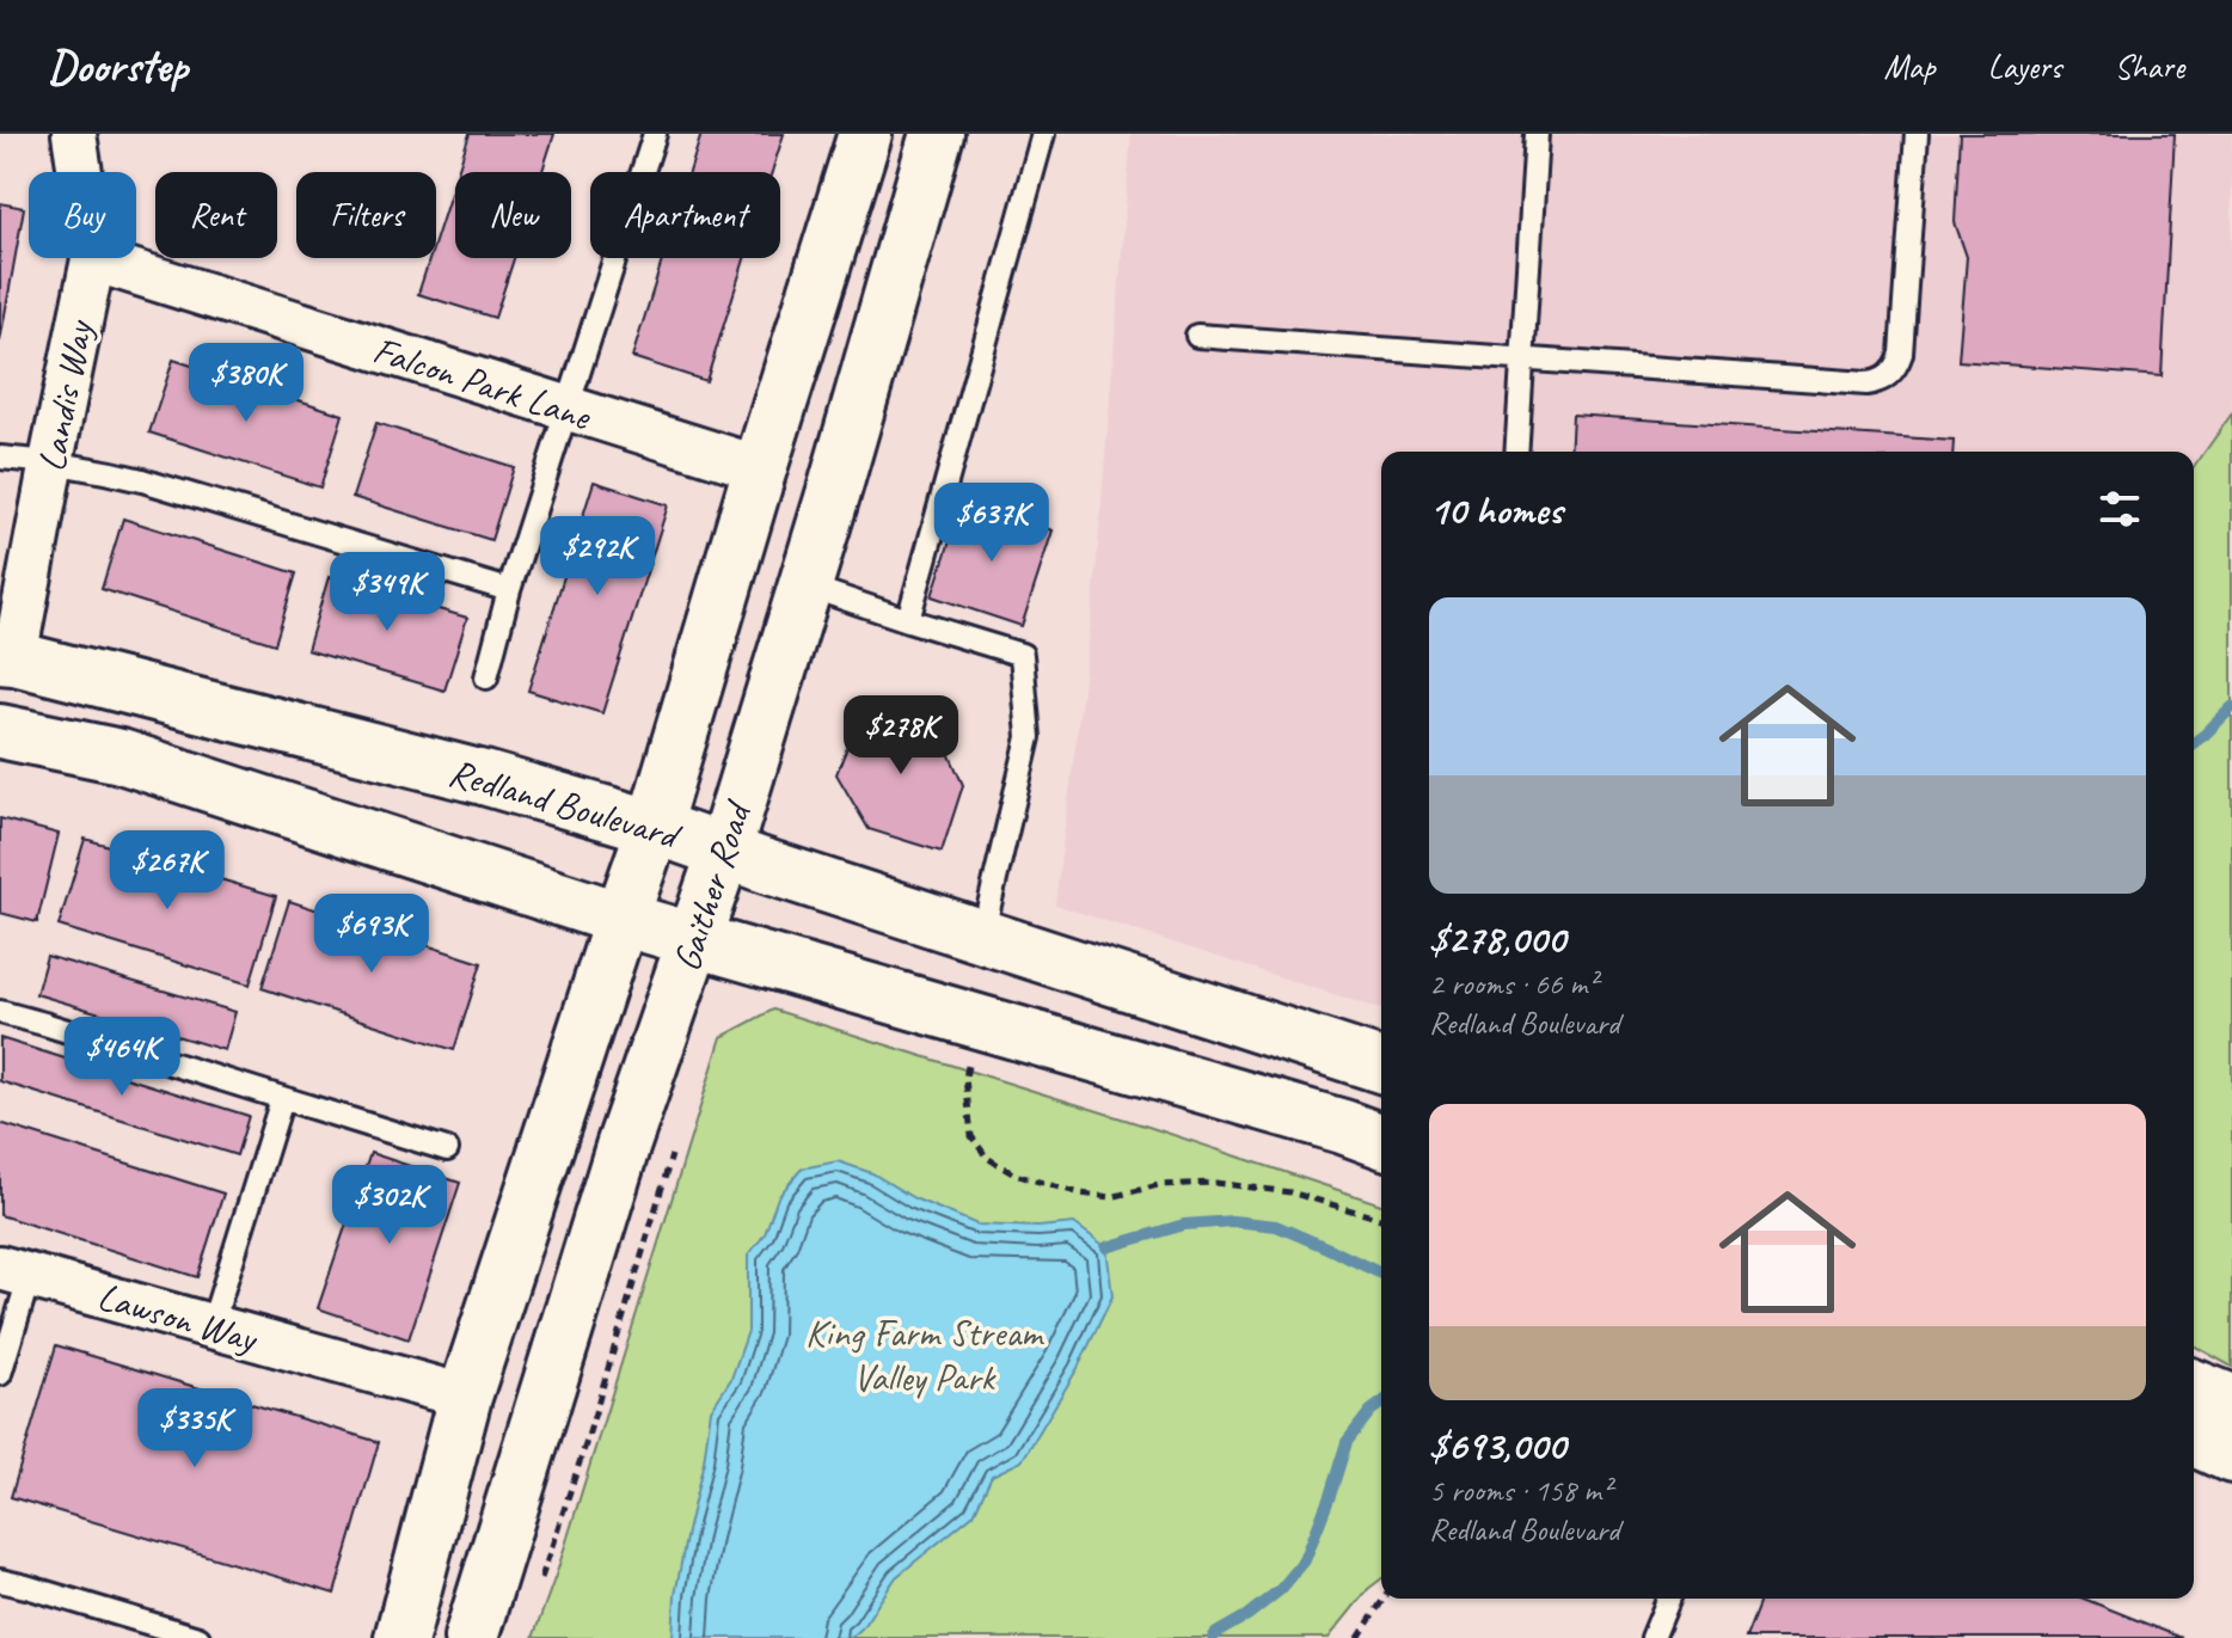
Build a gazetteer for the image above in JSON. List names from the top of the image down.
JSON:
{
  "streets": {
    "main road": ["Redland Boulevard", "Gaither Road"],
    "street": ["Falcon Park Lane", "Landis Way", "Lawson Way"]
  },
  "crossings": [
    ["Falcon Park Lane", "Landis Way"],
    ["Falcon Park Lane", "Gaither Road"],
    ["Landis Way", "Redland Boulevard"],
    ["Redland Boulevard", "Gaither Road"],
    ["Gaither Road", "Lawson Way"]
  ],
  "parks": ["King Farm Stream Valley Park"],
  "page": {
    "header": "Doorstep",
    "nav": ["Map", "Layers", "Share"],
    "chip": [
      "Buy",
      "Rent",
      "Filters",
      "New",
      "Apartment"
    ],
    "price": [
      "$380K",
      "$637K",
      "$292K",
      "$349K",
      "$278K",
      "$267K",
      "$693K",
      "$464K",
      "$302K",
      "$335K"
    ],
    "heading": "10 homes",
    "list": [
      {
        "name": "$278,000",
        "note": "2 rooms · 66 m² · Redland Boulevard"
      },
      {
        "name": "$693,000",
        "note": "5 rooms · 158 m² · Redland Boulevard"
      }
    ]
  }
}
